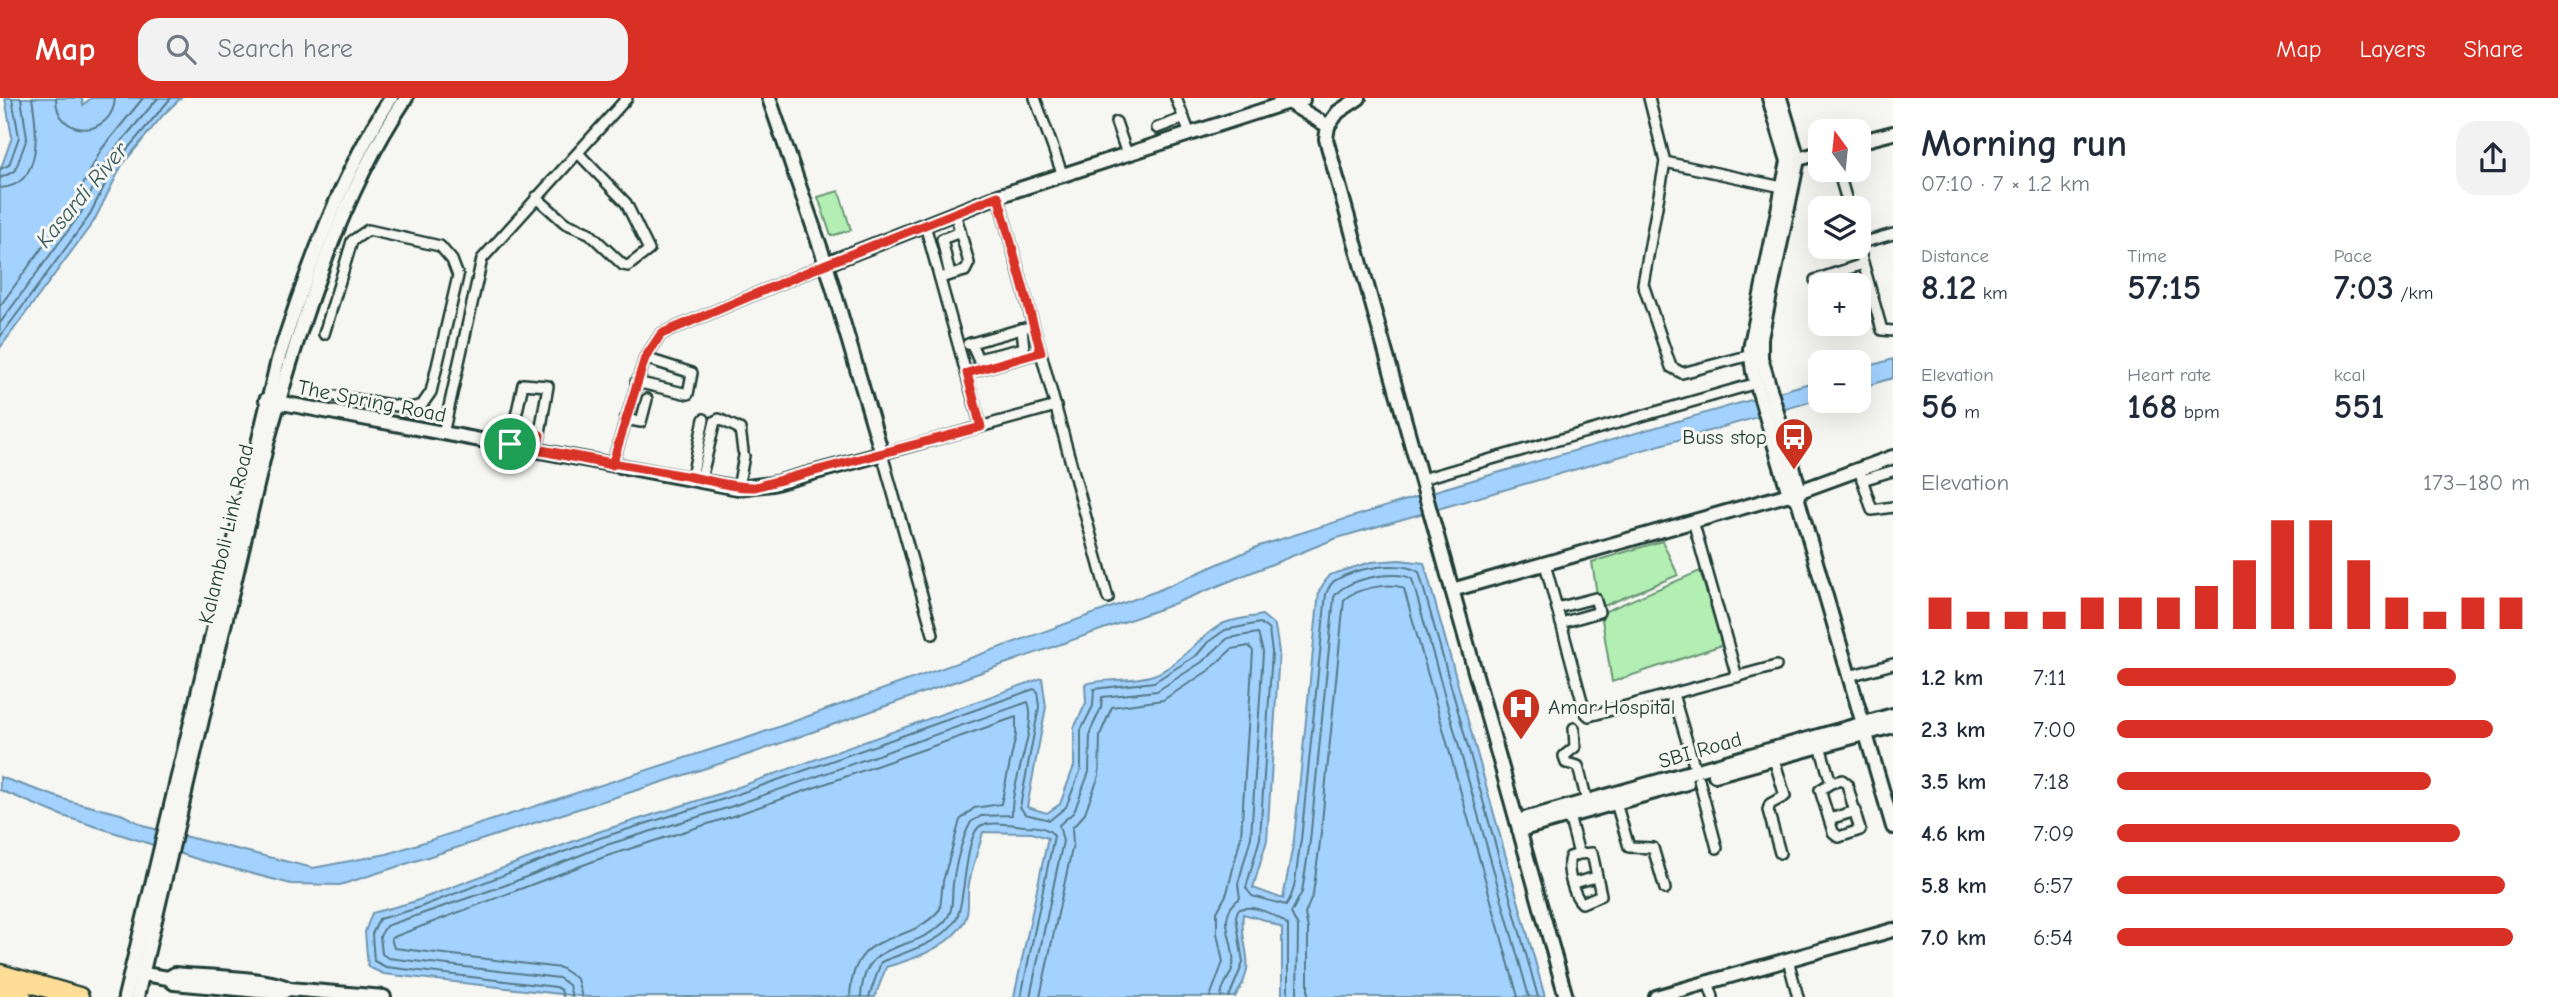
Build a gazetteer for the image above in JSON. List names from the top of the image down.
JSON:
{
  "streets": {
    "street": ["The Spring Road", "Kalamboli Link Road", "SBI Road"]
  },
  "crossings": [
    ["The Spring Road", "Kalamboli Link Road"]
  ],
  "water": ["Kasardi River"],
  "places": {
    "bus stop": ["Buss stop"],
    "hospital": ["Amar Hospital"]
  },
  "north": "top",
  "page": {
    "header": "Map",
    "search": "Search here",
    "nav": ["Map", "Layers", "Share"],
    "heading": ["Morning run", "07:10 · 7 × 1.2 km"],
    "map_buttons": ["+", "−"],
    "stats": [
      ["Distance", "8.12 km"],
      ["Time", "57:15"],
      ["Pace", "7:03 /km"],
      ["Elevation", "56 m"],
      ["Heart rate", "168 bpm"],
      ["kcal", "551"]
    ],
    "chart": ["Elevation", "173–180 m"],
    "list": [
      {
        "name": "1.2 km",
        "note": "7:11"
      },
      {
        "name": "2.3 km",
        "note": "7:00"
      },
      {
        "name": "3.5 km",
        "note": "7:18"
      },
      {
        "name": "4.6 km",
        "note": "7:09"
      },
      {
        "name": "5.8 km",
        "note": "6:57"
      },
      {
        "name": "7.0 km",
        "note": "6:54"
      }
    ]
  }
}
